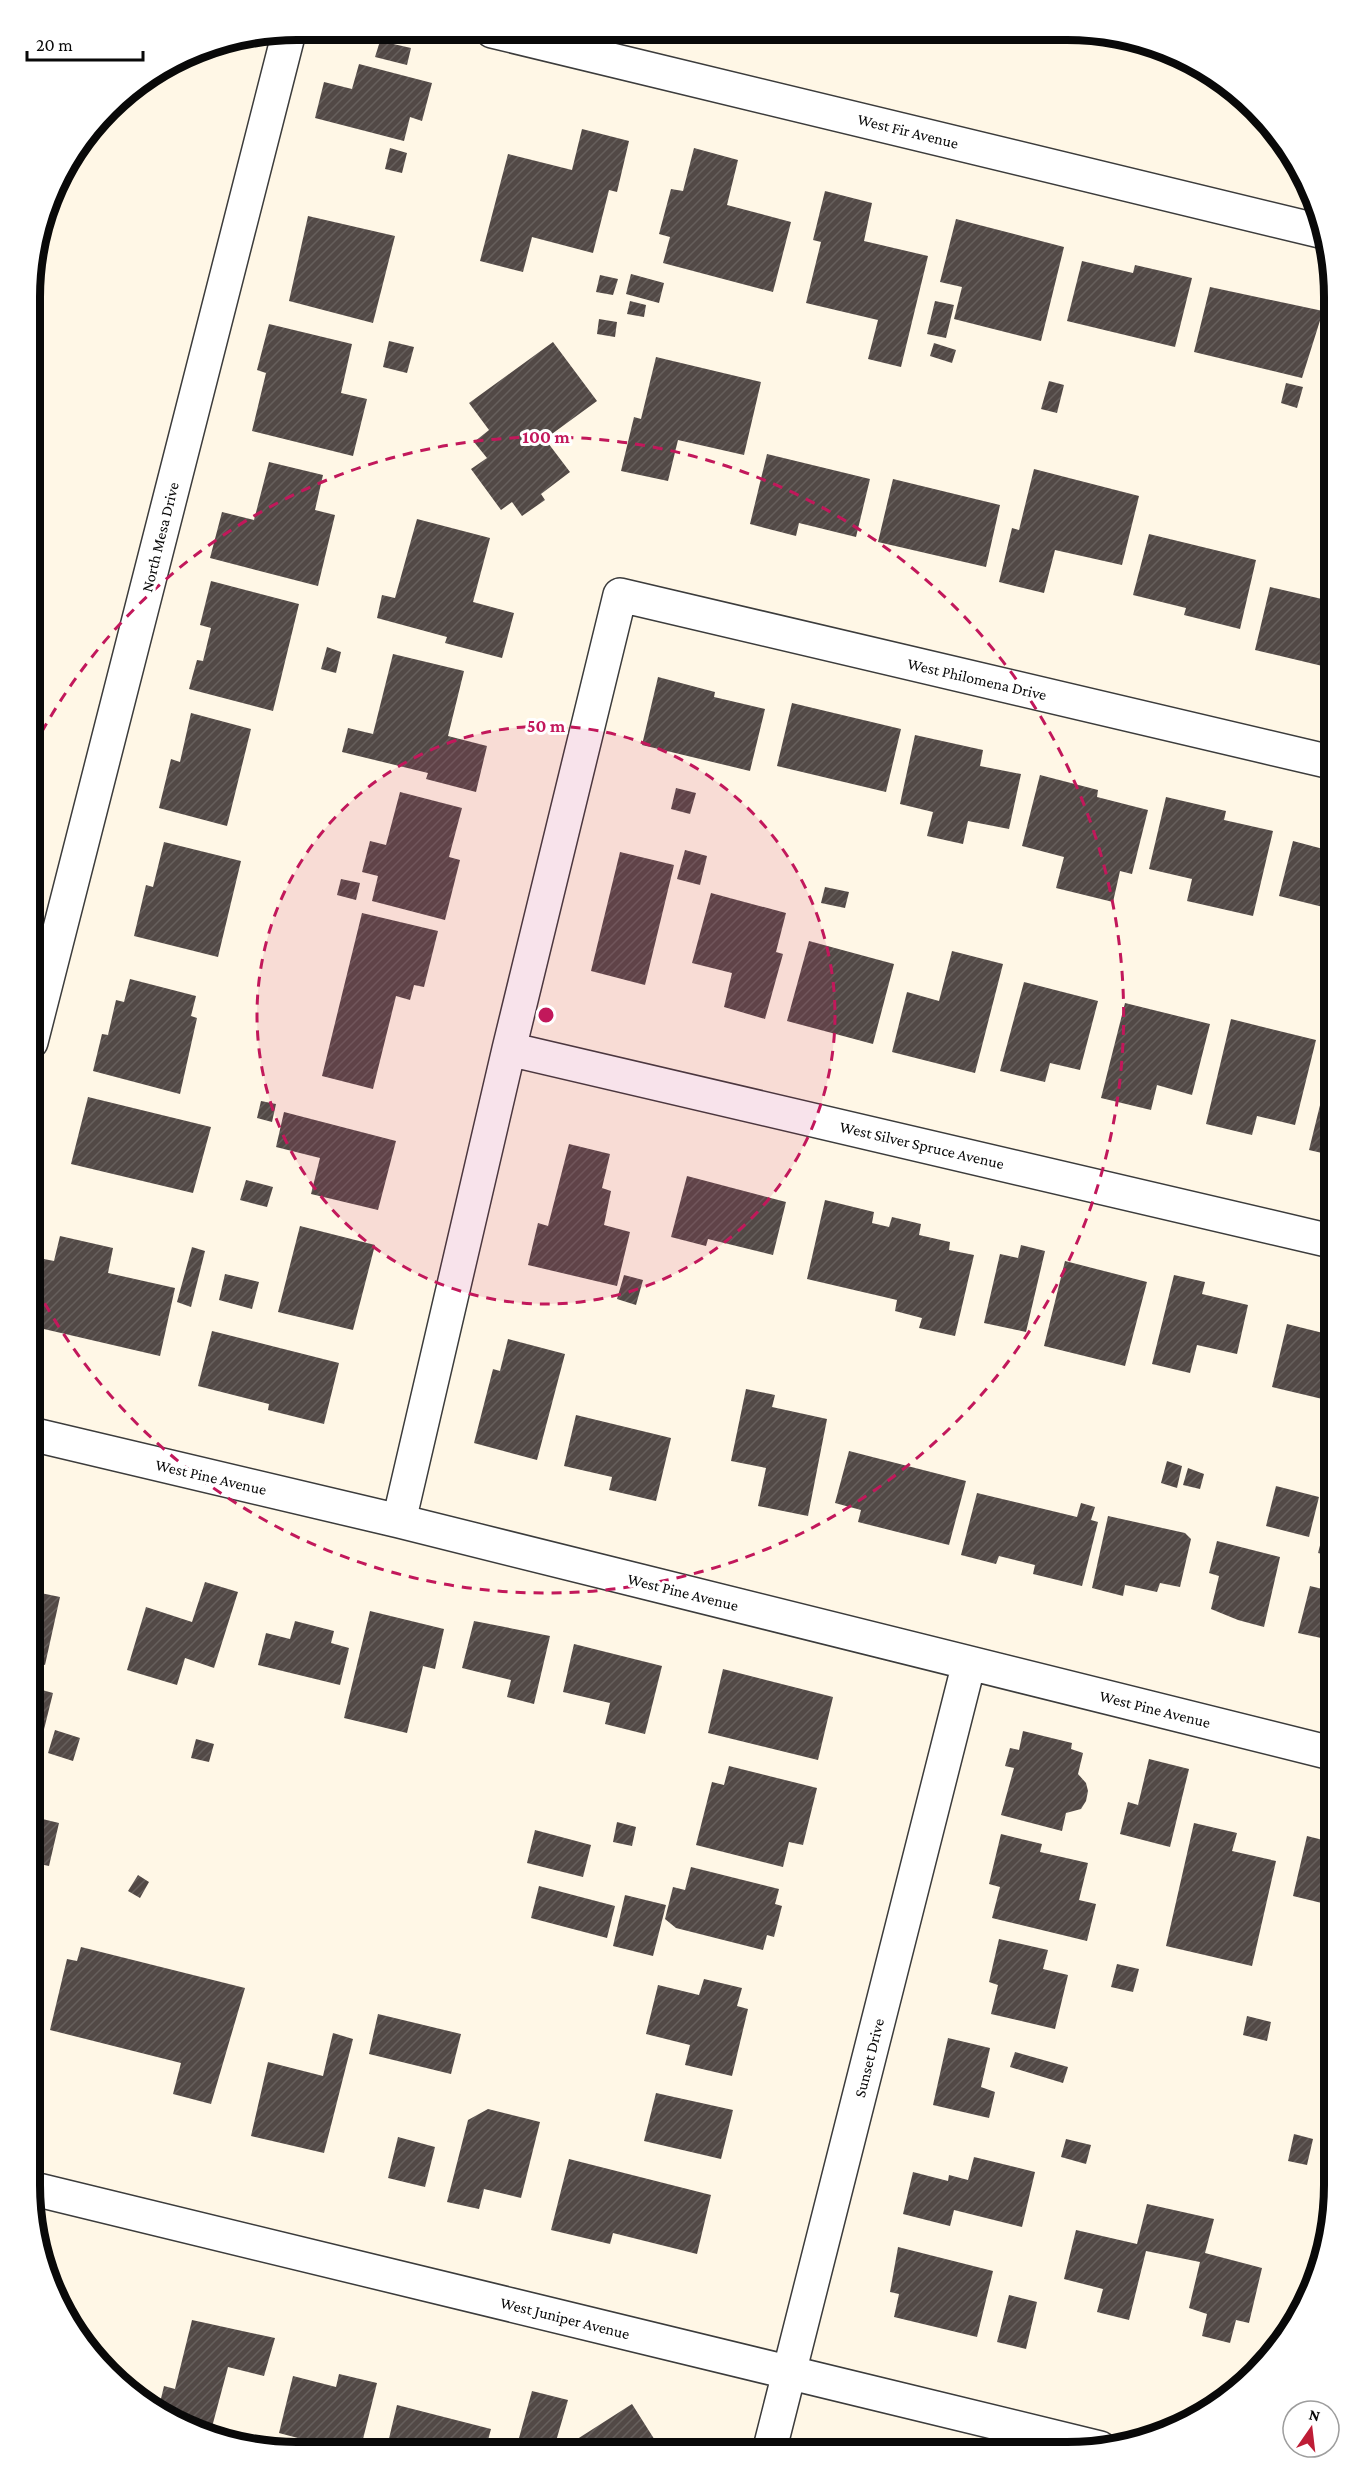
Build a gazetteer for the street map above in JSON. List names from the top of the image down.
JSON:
{
  "streets": {
    "street": [
      "West Fir Avenue",
      "North Mesa Drive",
      "West Philomena Drive",
      "West Silver Spruce Avenue",
      "West Pine Avenue",
      "Sunset Drive",
      "West Juniper Avenue"
    ]
  },
  "crossings": [
    ["West Philomena Drive", "West Silver Spruce Avenue"],
    ["West Pine Avenue", "Sunset Drive"],
    ["Sunset Drive", "West Juniper Avenue"]
  ],
  "scale_bar": "20 m",
  "north": "top",
  "rings": ["100 m", "50 m"]
}
